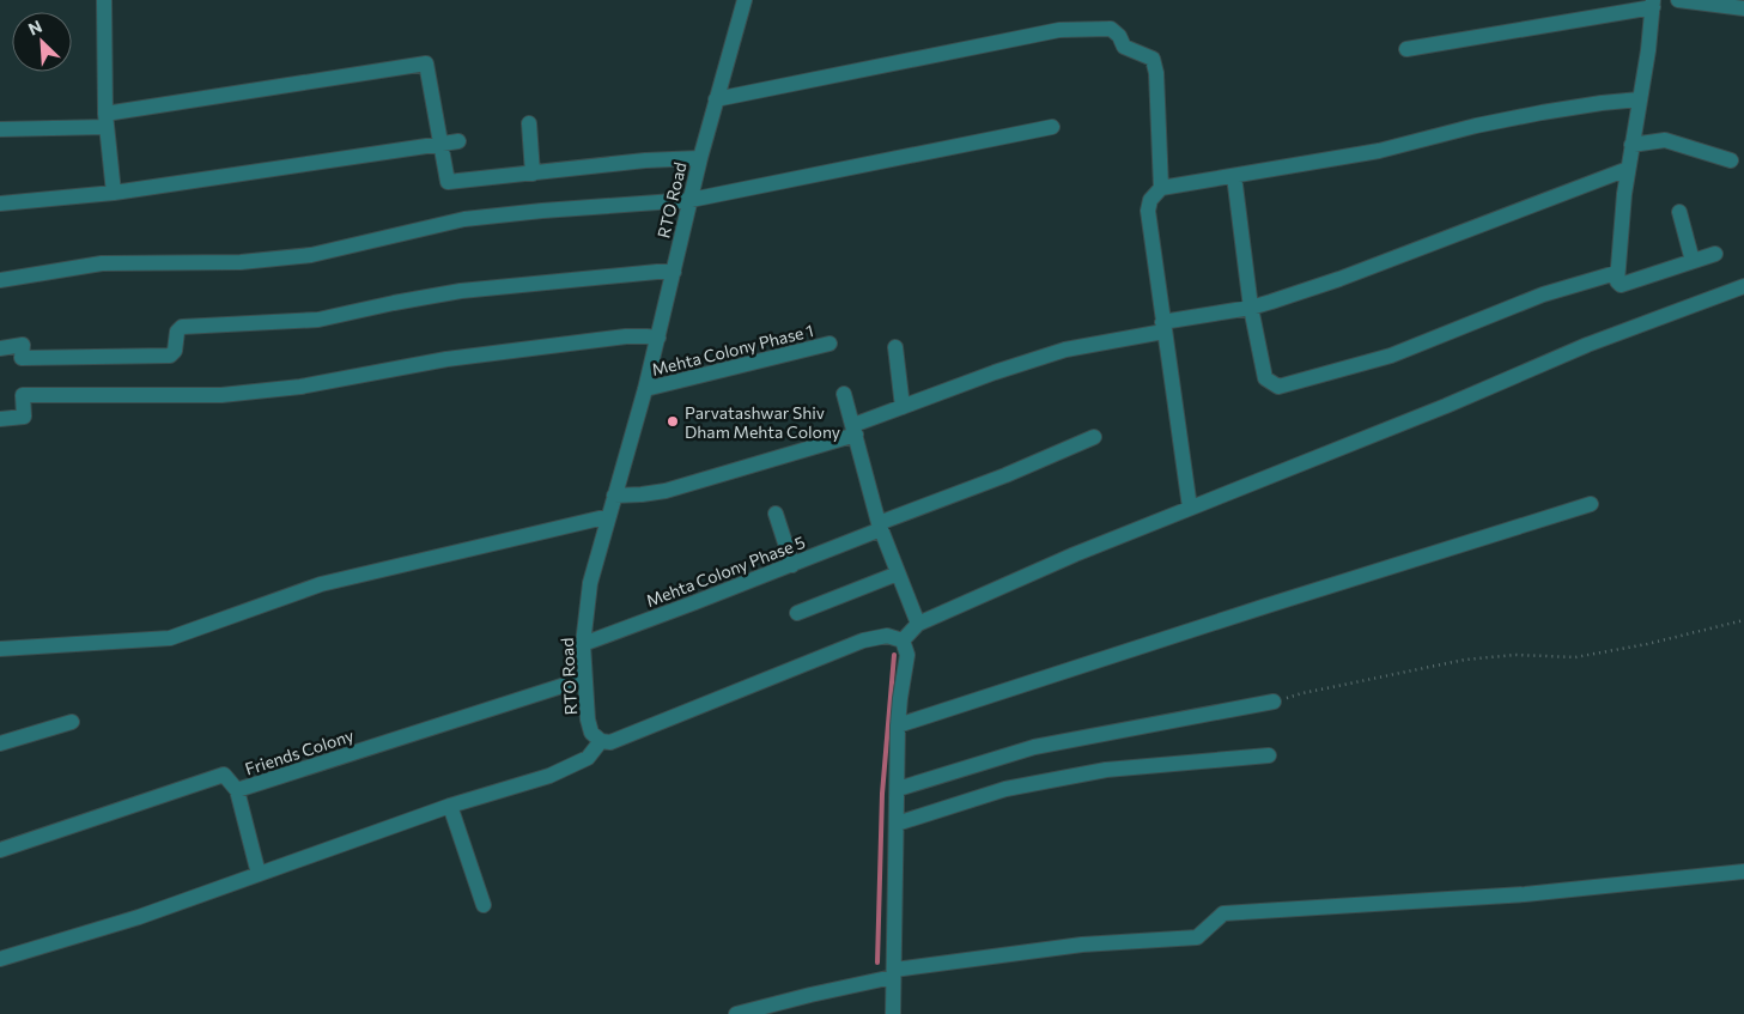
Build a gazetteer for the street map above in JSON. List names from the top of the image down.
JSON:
{
  "streets": {
    "street": [
      "RTO Road",
      "Mehta Colony Phase 1",
      "Mehta Colony Phase 5",
      "Friends Colony"
    ]
  },
  "crossings": [
    ["RTO Road", "Mehta Colony Phase 1"],
    ["RTO Road", "Mehta Colony Phase 5"],
    ["RTO Road", "Friends Colony"]
  ],
  "places": ["Parvatashwar Shiv Dham Mehta Colony"],
  "north": "top left"
}
